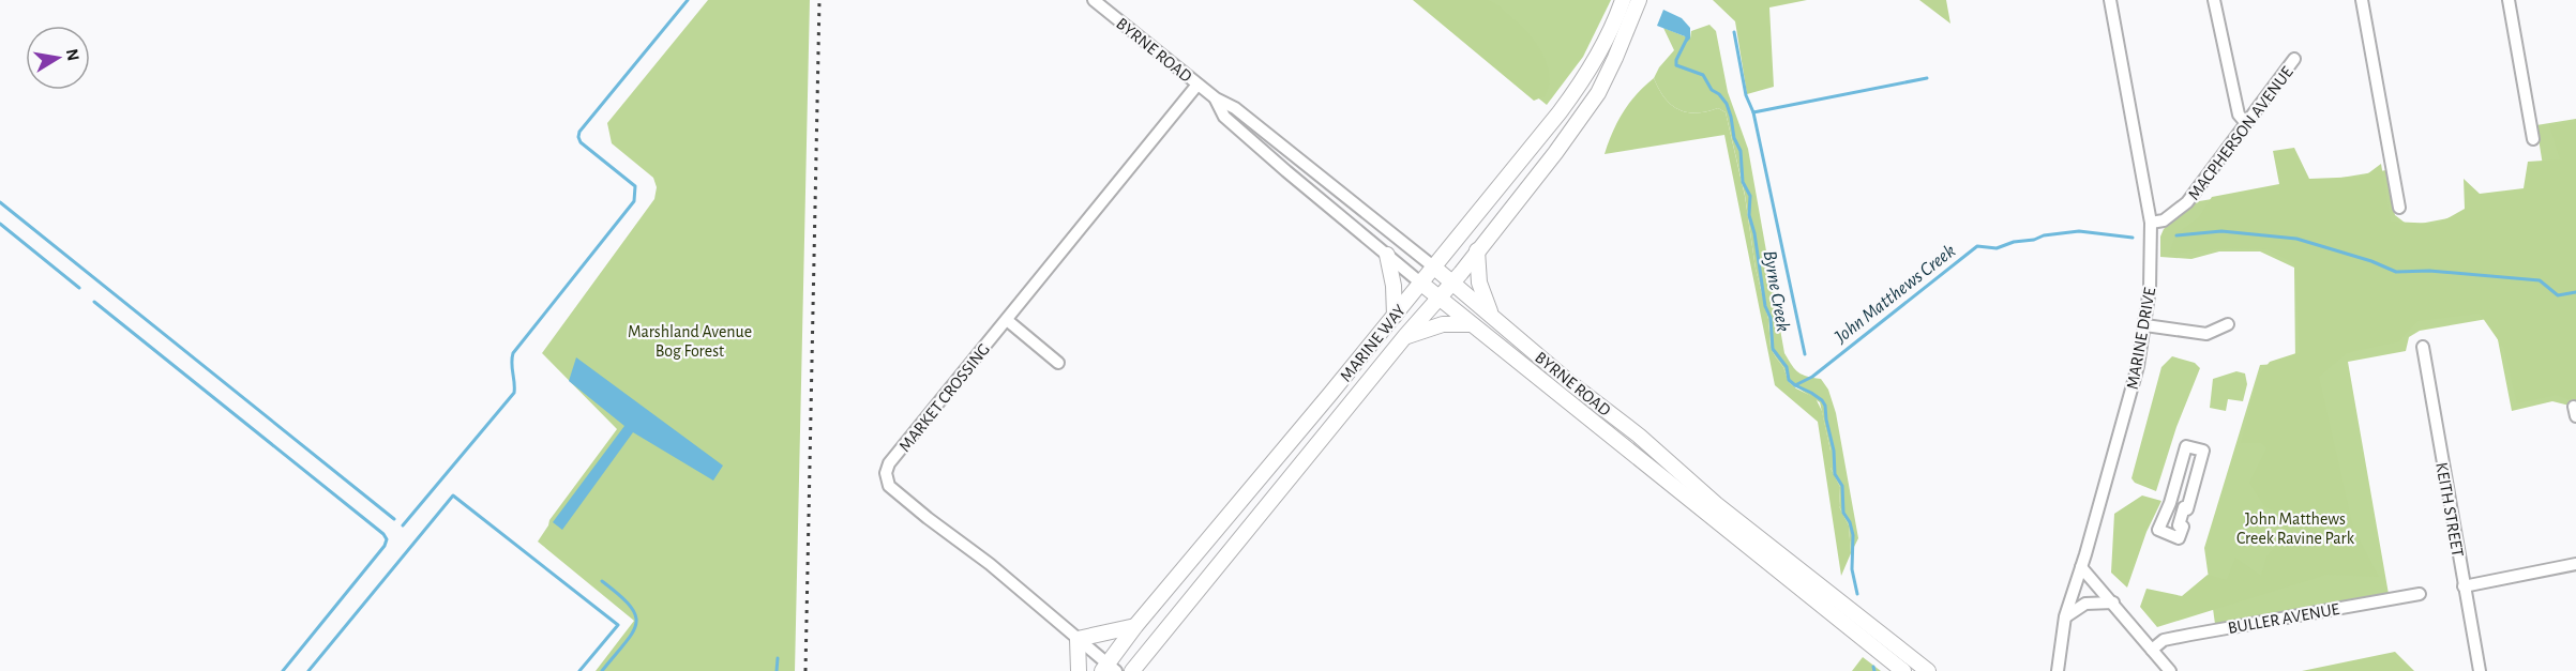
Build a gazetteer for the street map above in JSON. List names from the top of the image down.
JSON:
{
  "streets": {
    "main road": ["BYRNE ROAD", "MARINE WAY"],
    "street": [
      "MACPHERSON AVENUE",
      "MARINE DRIVE",
      "MARKET CROSSING",
      "KEITH STREET",
      "BULLER AVENUE"
    ]
  },
  "crossings": [
    ["BYRNE ROAD", "MARINE WAY"],
    ["BYRNE ROAD", "MARKET CROSSING"],
    ["MACPHERSON AVENUE", "MARINE DRIVE"],
    ["MARINE WAY", "MARKET CROSSING"]
  ],
  "water": ["Byrne Creek", "John Matthews Creek"],
  "parks": ["Marshland Avenue Bog Forest", "John Matthews Creek Ravine Park"],
  "north": "right"
}
